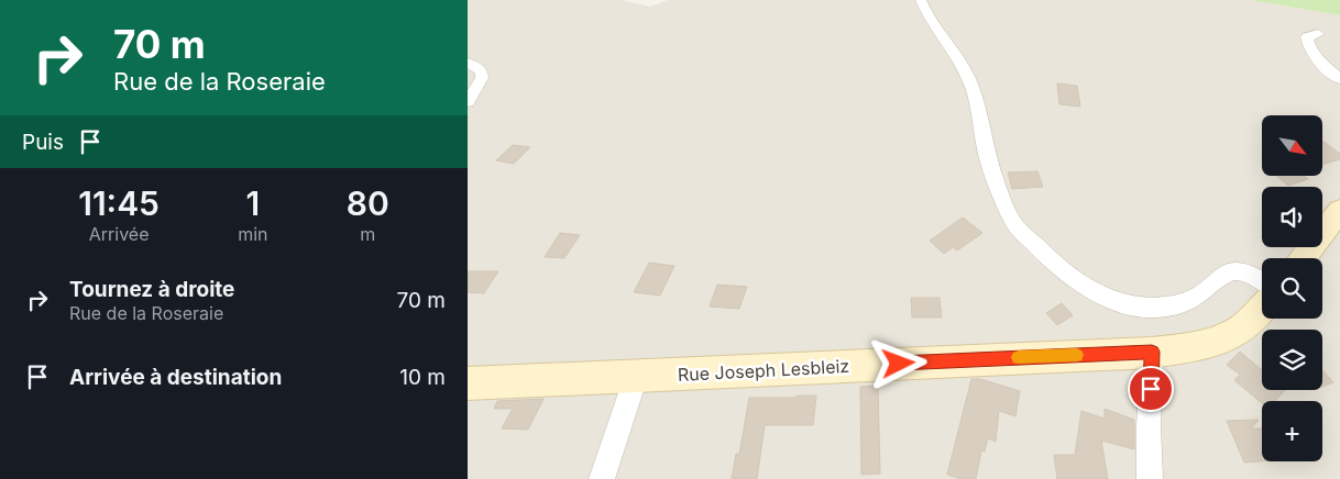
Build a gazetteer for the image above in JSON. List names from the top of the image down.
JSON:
{
  "streets": {
    "main road": ["Rue Joseph Lesbleiz"]
  },
  "north": "bottom right",
  "page": {
    "turn": ["70 m", "Rue de la Roseraie"],
    "then": "Puis",
    "map_buttons": "+",
    "eta": [
      "11:45",
      "Arrivée",
      "1",
      "min",
      "80",
      "m"
    ],
    "list": [
      {
        "name": "Tournez à droite",
        "note": "Rue de la Roseraie",
        "value": "70 m"
      },
      {
        "name": "Arrivée à destination",
        "value": "10 m"
      }
    ]
  }
}
